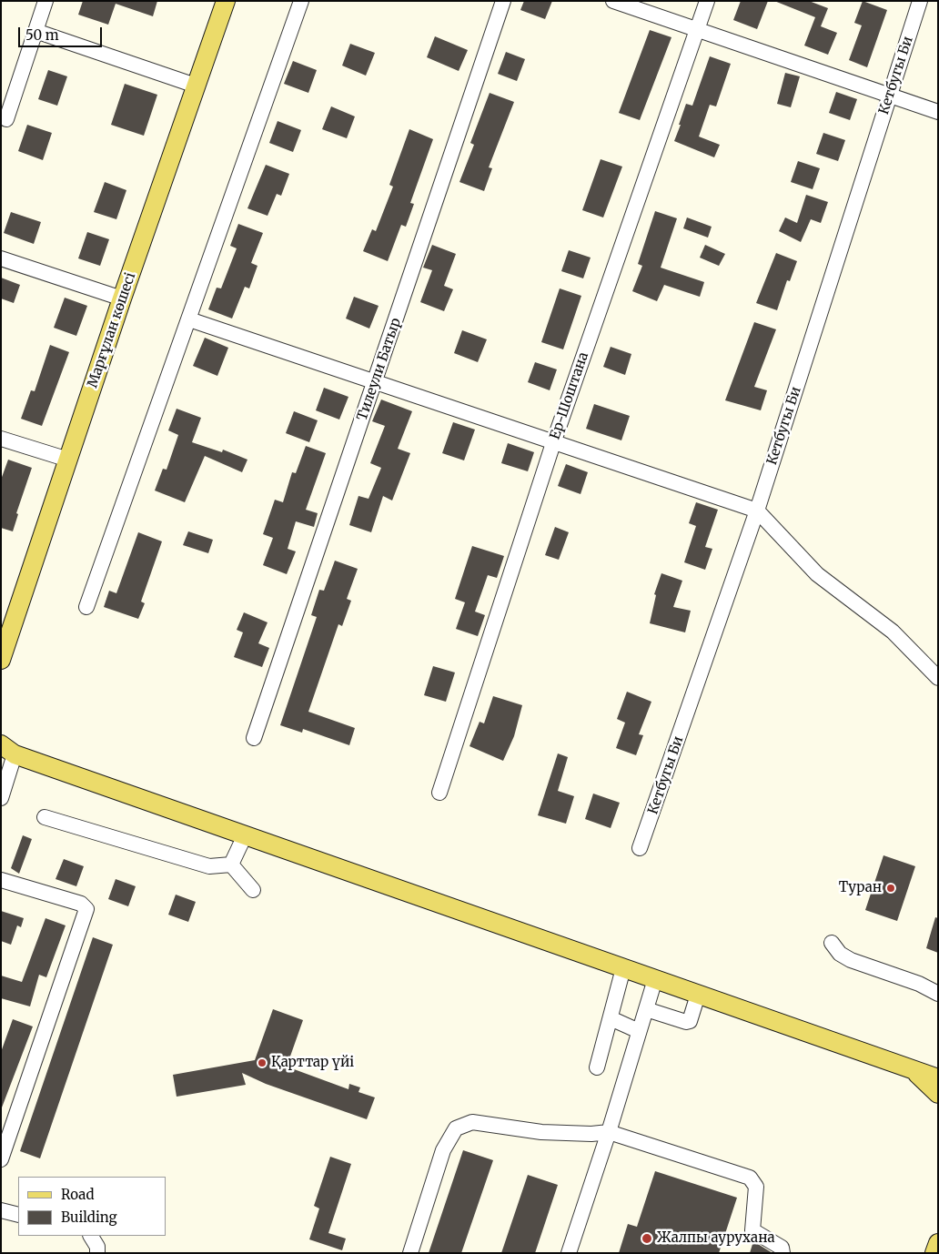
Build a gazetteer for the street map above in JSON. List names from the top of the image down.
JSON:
{
  "streets": {
    "main road": ["Марғұлан көшесі"],
    "street": ["Кетбугы Би", "Тилеули Батыр", "Ер-Шоштана"]
  },
  "places": ["Туран", "Қарттар үйі", "Жалпы аурухана"],
  "legend": ["Road", "Building"],
  "scale_bar": "50 m"
}
